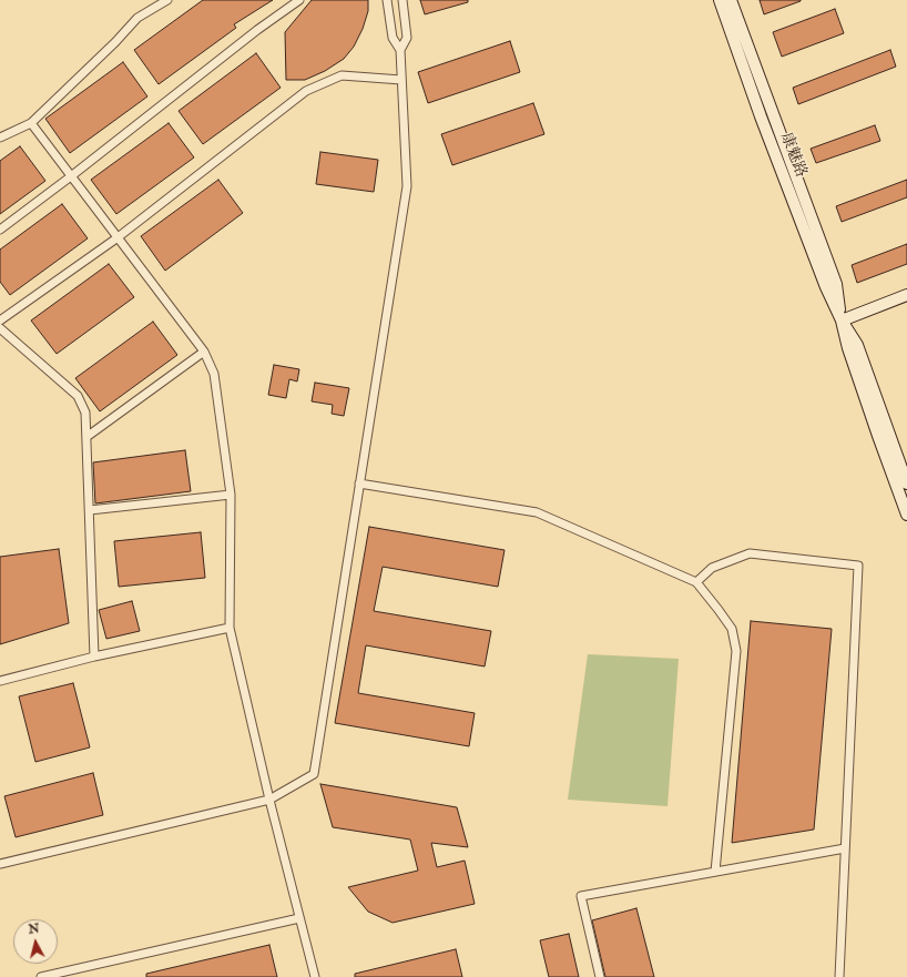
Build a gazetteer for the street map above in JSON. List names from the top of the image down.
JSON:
{
  "streets": {
    "main road": ["康魅路"]
  },
  "north": "top"
}
